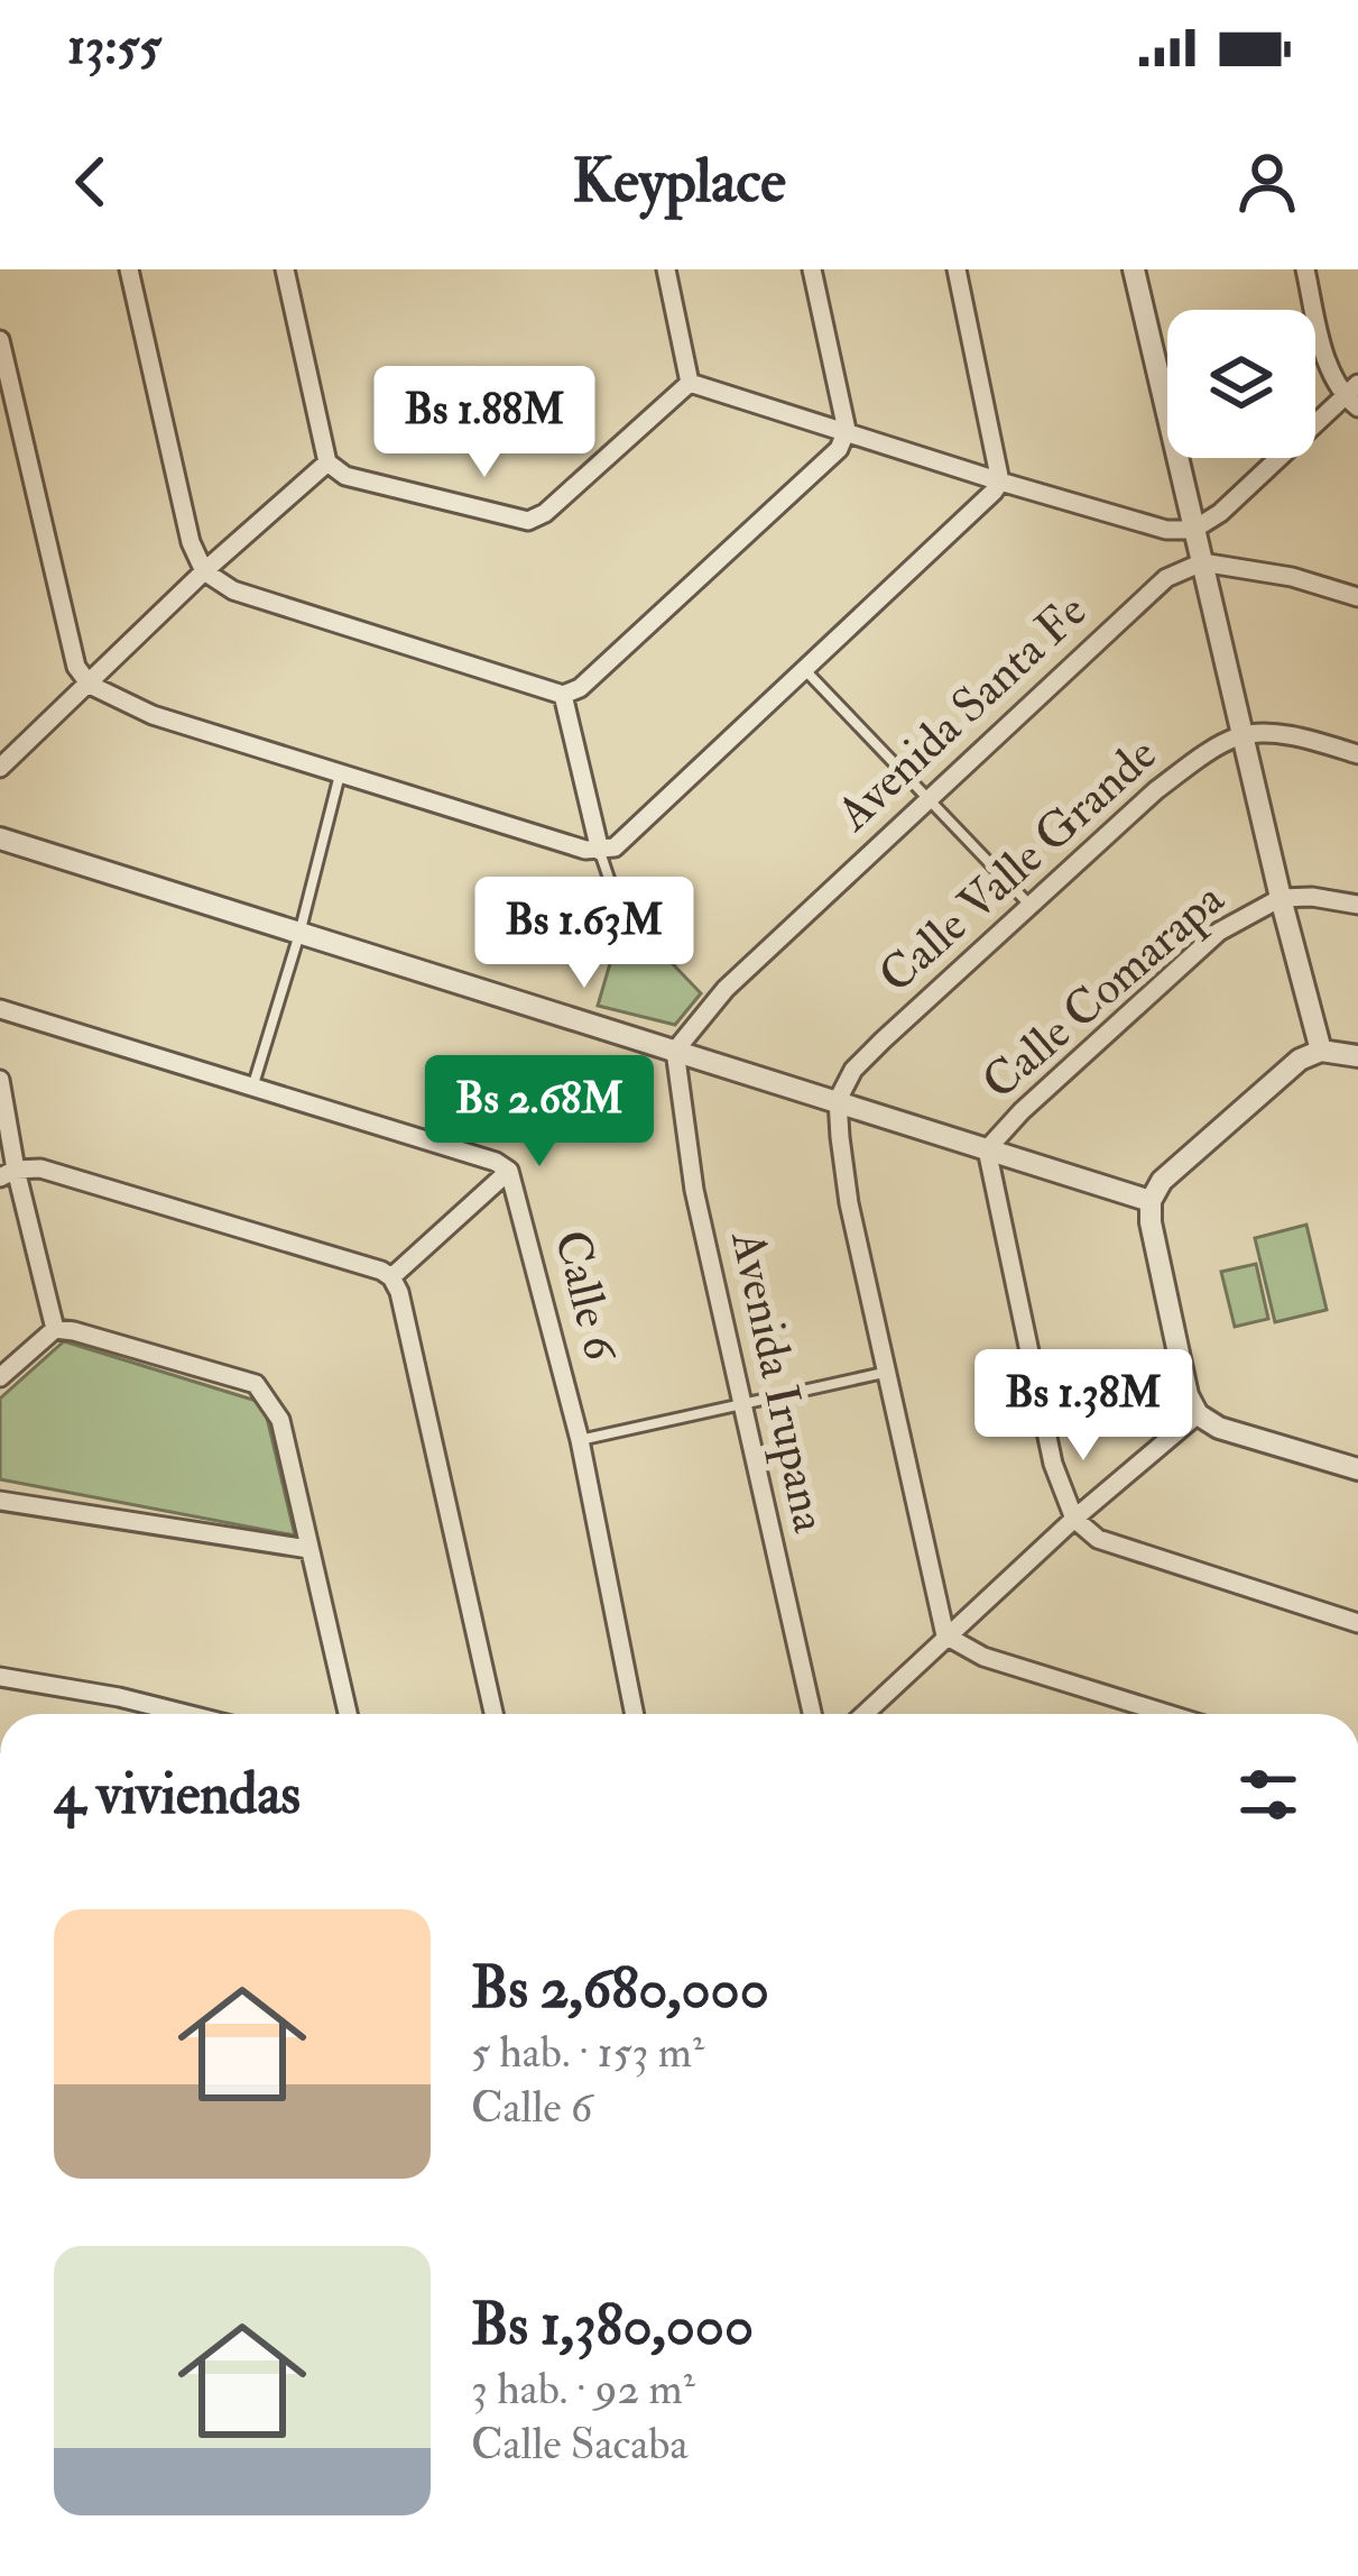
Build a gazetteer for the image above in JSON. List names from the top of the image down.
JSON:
{
  "streets": {
    "street": [
      "Avenida Santa Fe",
      "Calle Valle Grande",
      "Calle Comarapa",
      "Calle 6",
      "Avenida Irupana"
    ]
  },
  "crossings": [
    ["Avenida Santa Fe", "Avenida Irupana"]
  ],
  "page": {
    "status": "13:55",
    "header": "Keyplace",
    "price": [
      "Bs 1.88M",
      "Bs 1.63M",
      "Bs 2.68M",
      "Bs 1.38M"
    ],
    "heading": "4 viviendas",
    "list": [
      {
        "name": "Bs 2,680,000",
        "note": "5 hab. · 153 m² · Calle 6"
      },
      {
        "name": "Bs 1,380,000",
        "note": "3 hab. · 92 m² · Calle Sacaba"
      }
    ]
  }
}
